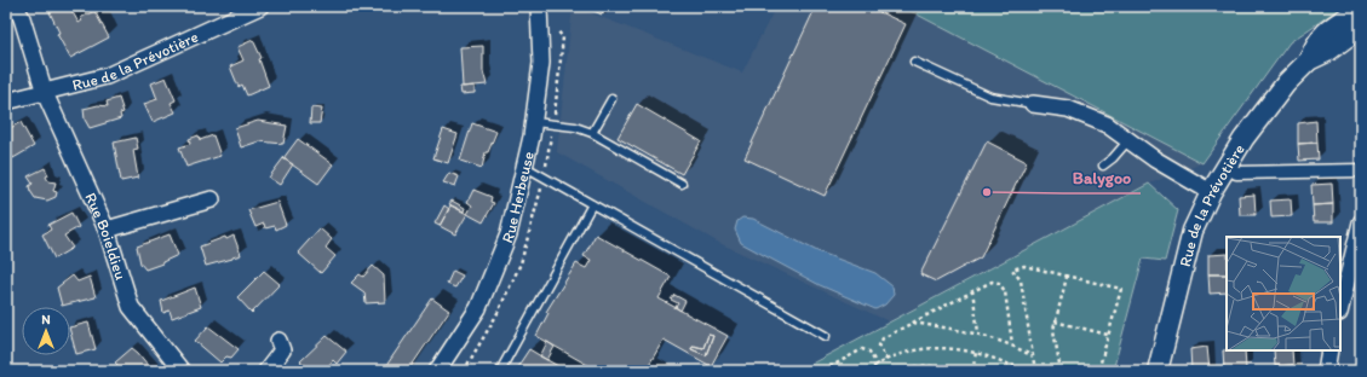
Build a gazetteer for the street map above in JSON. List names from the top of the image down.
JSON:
{
  "streets": {
    "street": ["Rue de la Prévotière", "Rue Herbeuse", "Rue Boieldieu"]
  },
  "crossings": [
    ["Rue de la Prévotière", "Rue Boieldieu"]
  ],
  "places": ["Balygoo"],
  "north": "top"
}
